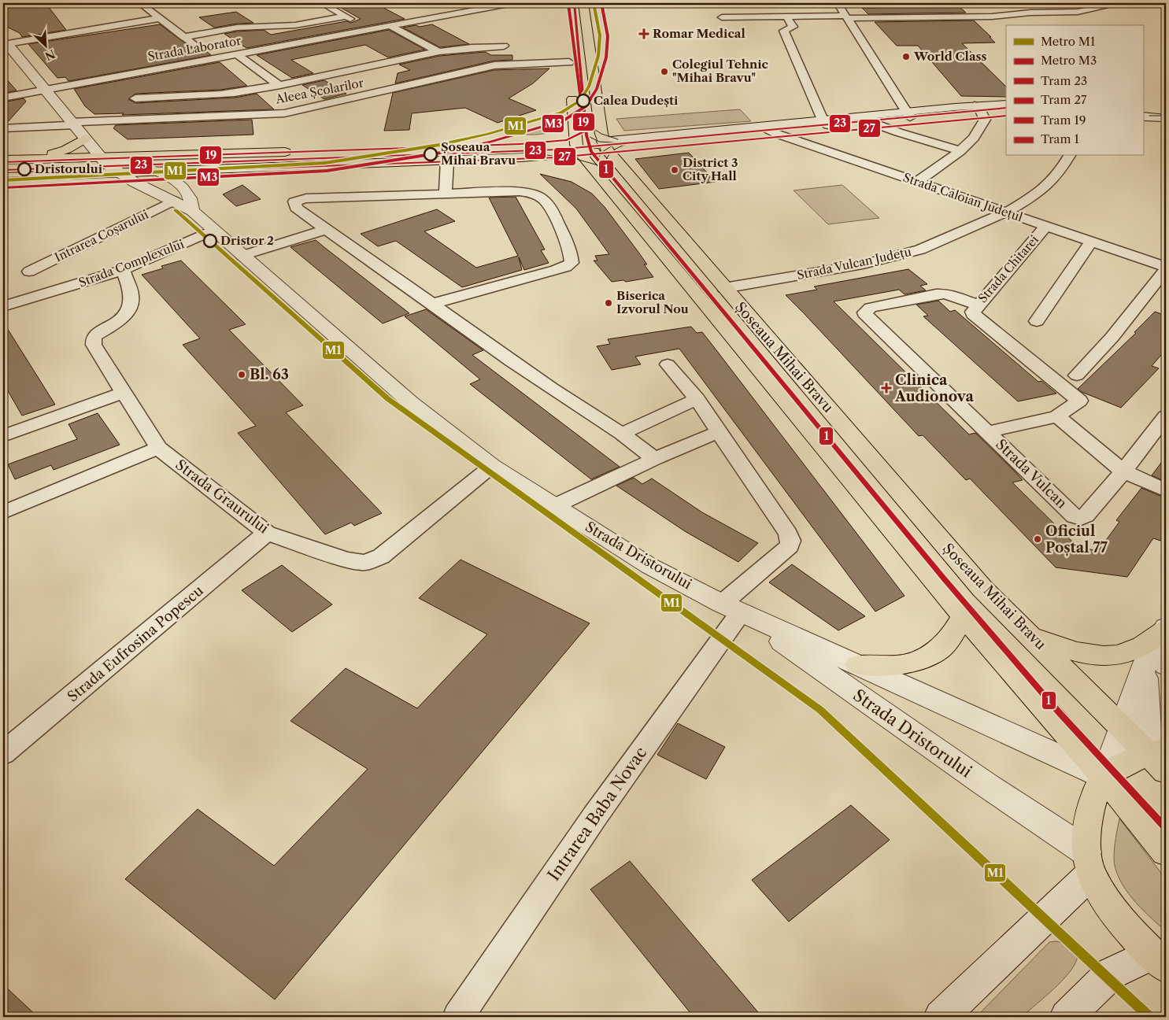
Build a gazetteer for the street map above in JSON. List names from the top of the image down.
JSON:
{
  "streets": {
    "main road": ["Șoseaua Mihai Bravu"],
    "street": [
      "Strada Laborator",
      "Aleea Școlarilor",
      "Strada Caloian Județul",
      "Intrarea Coșarului",
      "Strada Complexului",
      "Strada Vulcan Județu",
      "Strada Chitarei",
      "Strada Vulcan",
      "Strada Graurului",
      "Strada Dristorului",
      "Strada Eufrosina Popescu",
      "Intrarea Baba Novac"
    ]
  },
  "crossings": [
    ["Strada Laborator", "Strada Dristorului"],
    ["Aleea Școlarilor", "Strada Dristorului"],
    ["Strada Caloian Județul", "Strada Vulcan Județu"],
    ["Strada Caloian Județul", "Strada Chitarei"],
    ["Intrarea Coșarului", "Strada Dristorului"],
    ["Strada Complexului", "Strada Graurului"],
    ["Strada Complexului", "Strada Dristorului"],
    ["Strada Vulcan Județu", "Șoseaua Mihai Bravu"],
    ["Strada Chitarei", "Strada Vulcan"],
    ["Șoseaua Mihai Bravu", "Strada Dristorului"],
    ["Strada Graurului", "Strada Dristorului"],
    ["Strada Graurului", "Strada Eufrosina Popescu"],
    ["Strada Dristorului", "Intrarea Baba Novac"]
  ],
  "places": {
    "health": ["Romar Medical", "Clinica Audionova"],
    "other": [
      "World Class",
      "Colegiul Tehnic \"Mihai Bravu\"",
      "Calea Dudești",
      "Șoseaua Mihai Bravu",
      "Dristorului",
      "District 3 City Hall",
      "Dristor 2",
      "Biserica Izvorul Nou",
      "Bl. 63",
      "Oficiul Poștal 77"
    ]
  },
  "lines": [
    "metro line M1",
    "metro line M3",
    "tram line 1",
    "tram line 19",
    "tram line 23",
    "tram line 27"
  ],
  "legend": [
    "Metro M1",
    "Metro M3",
    "Tram 23",
    "Tram 27",
    "Tram 19",
    "Tram 1"
  ],
  "north": "bottom right"
}
